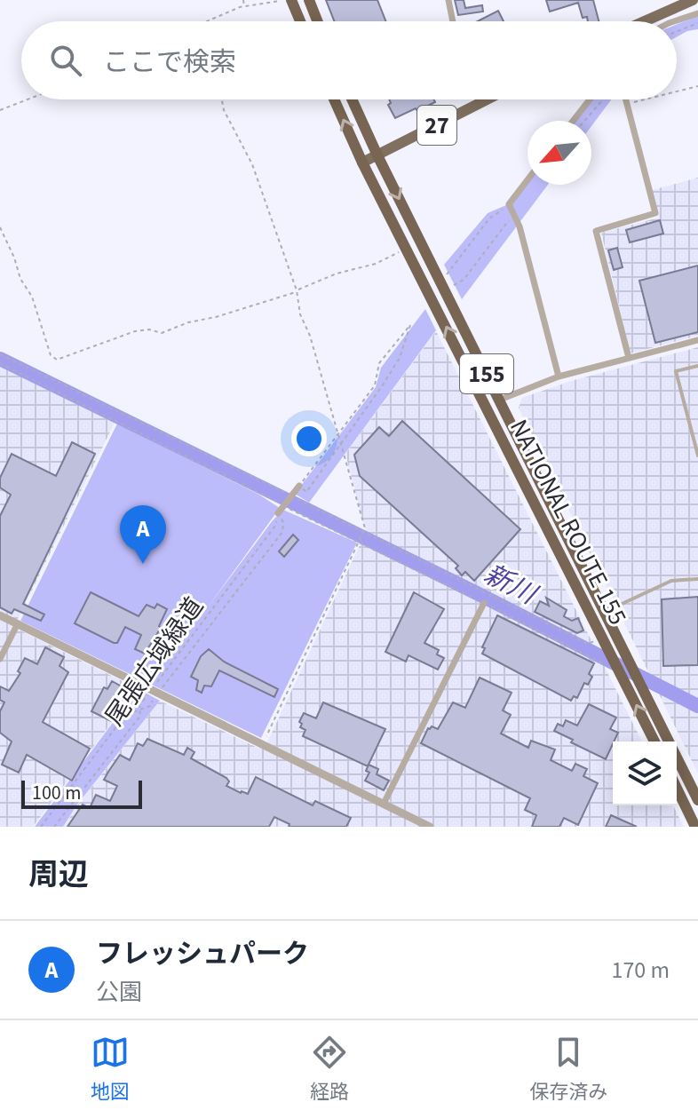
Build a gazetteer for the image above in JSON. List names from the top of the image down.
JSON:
{
  "streets": {
    "highway": ["155", "NATIONAL ROUTE 155"],
    "main road": ["27"],
    "path": ["尾張広域緑道"]
  },
  "crossings": [
    ["27", "NATIONAL ROUTE 155"]
  ],
  "water": ["新川"],
  "scale_bar": "100 m",
  "north": "bottom left",
  "page": {
    "search": "ここで検索",
    "pins": "A",
    "scale": "100 m",
    "heading": "周辺",
    "list": [
      {
        "mark": "A",
        "name": "フレッシュパーク",
        "note": "公園",
        "value": "170 m"
      }
    ],
    "nav": ["地図", "経路", "保存済み"]
  }
}
